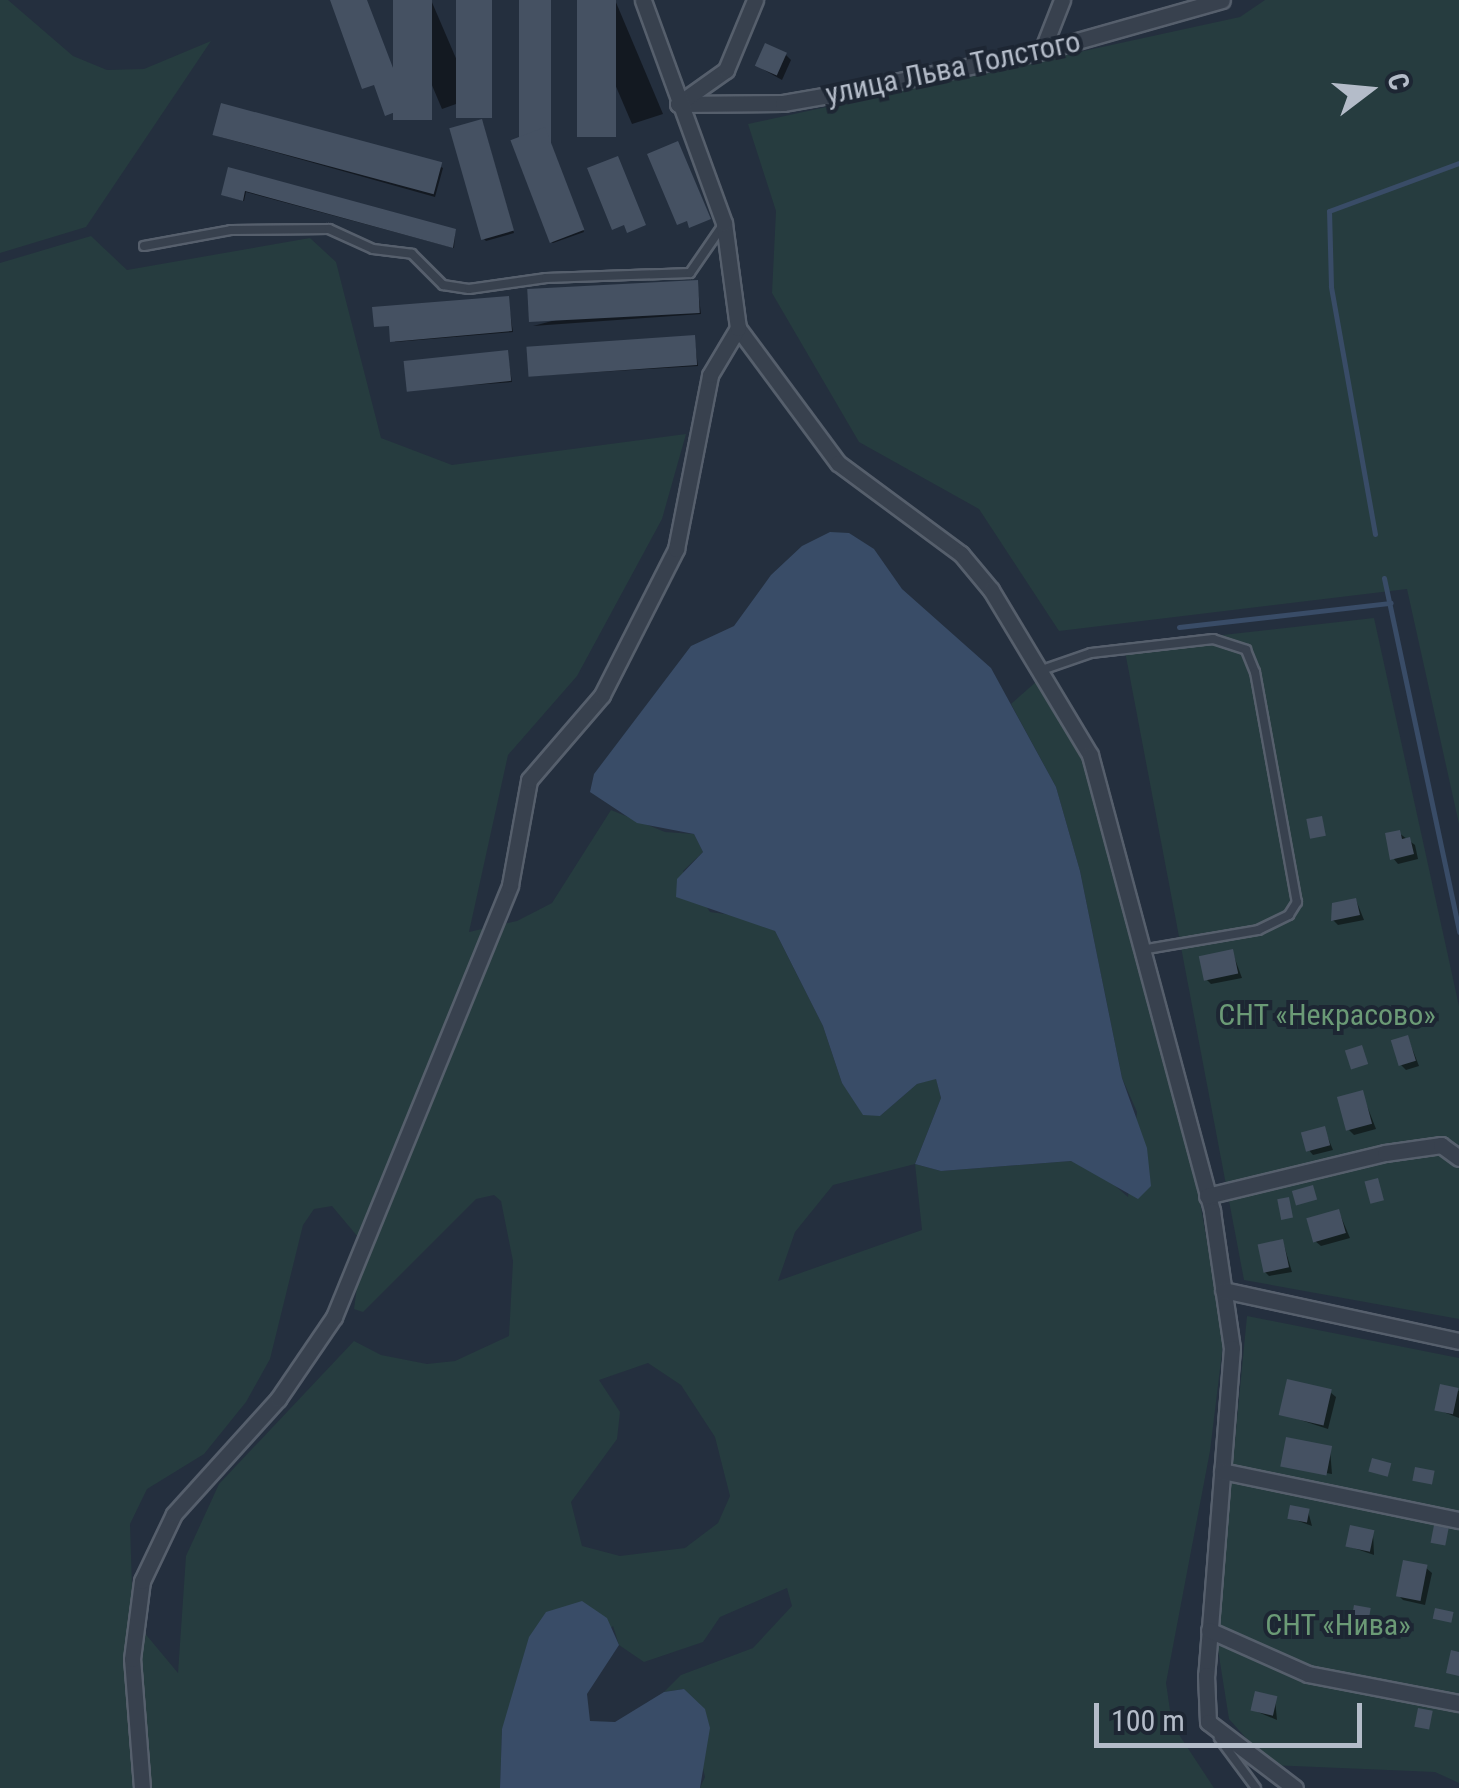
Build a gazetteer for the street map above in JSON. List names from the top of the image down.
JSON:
{
  "streets": {
    "street": ["улица Льва Толстого"]
  },
  "parks": ["СНТ «Некрасово»", "СНТ «Нива»"],
  "scale_bar": "100 m",
  "north": "right"
}
